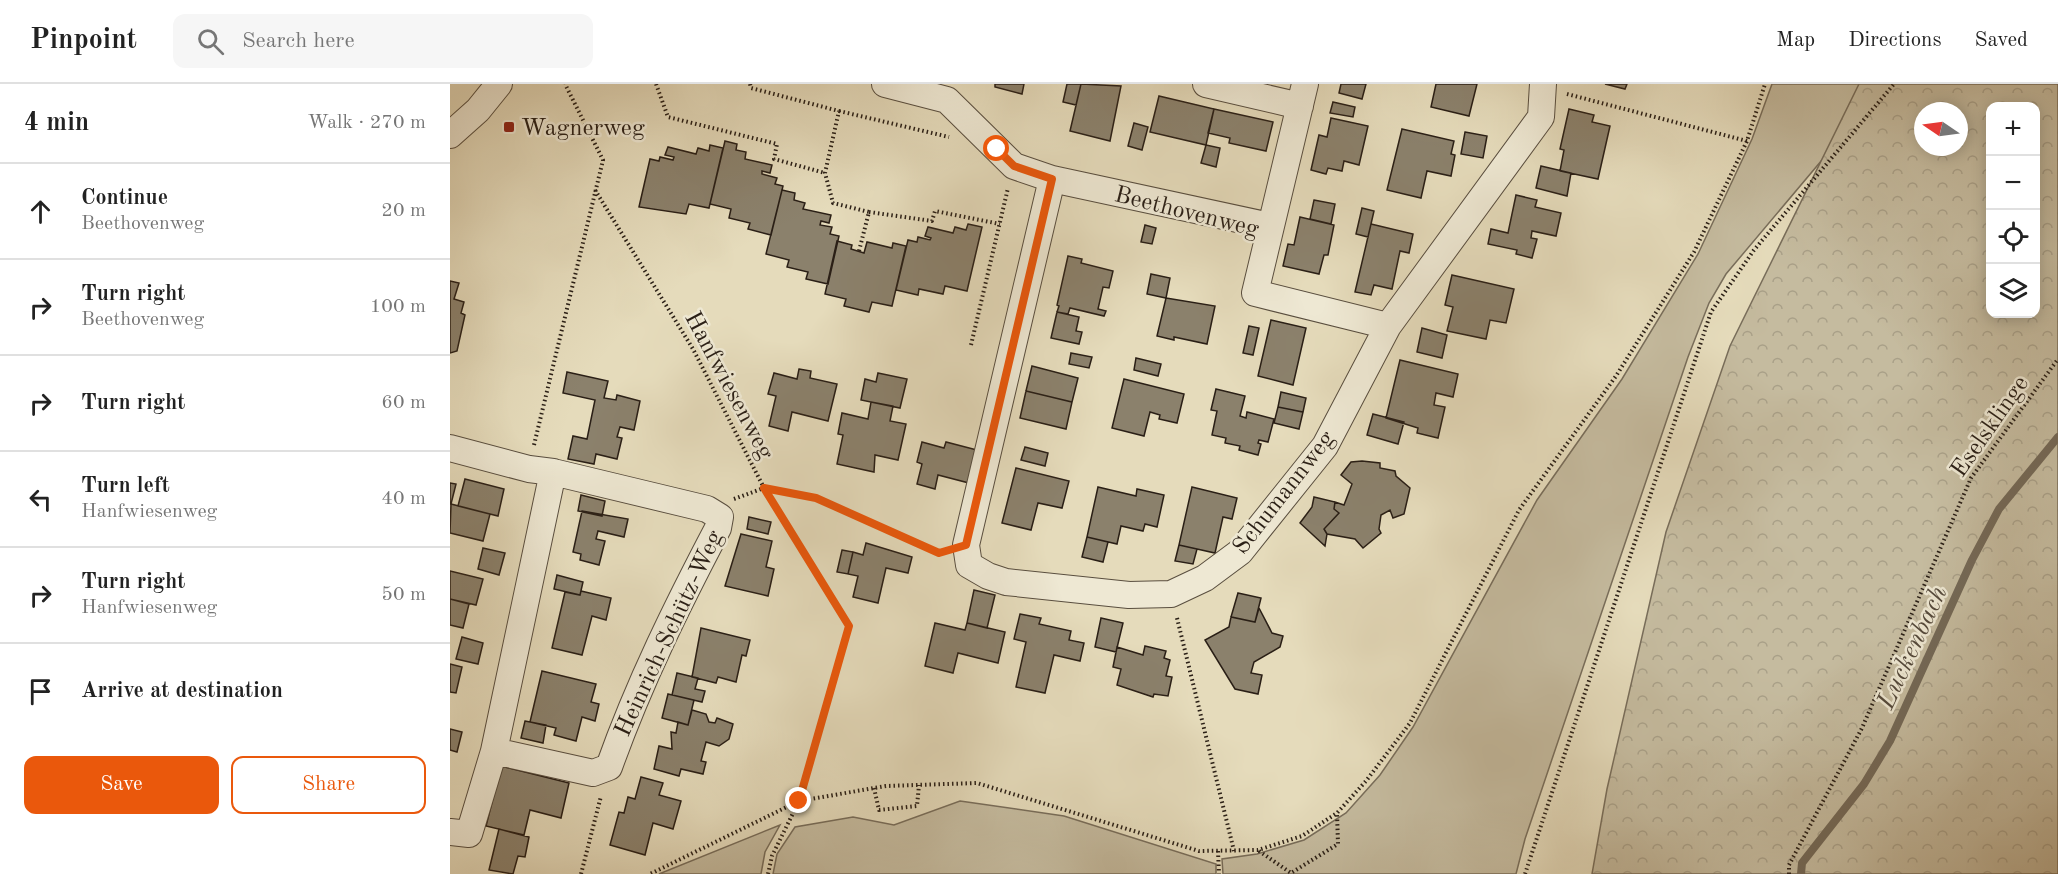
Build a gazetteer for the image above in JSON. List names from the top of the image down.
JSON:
{
  "streets": {
    "street": ["Beethovenweg", "Schumannweg", "Heinrich-Schütz-Weg"],
    "path": ["Hanfwiesenweg", "Eselsklinge"]
  },
  "crossings": [
    ["Beethovenweg", "Schumannweg"]
  ],
  "water": ["Luckenbach"],
  "places": {
    "transit": ["Wagnerweg"]
  },
  "north": "left",
  "page": {
    "header": "Pinpoint",
    "search": "Search here",
    "nav": ["Map", "Directions", "Saved"],
    "heading": ["4 min", "Walk · 270 m"],
    "map_buttons": ["+", "−"],
    "list": [
      ["Continue", "Beethovenweg", "20 m"],
      ["Turn right", "Beethovenweg", "100 m"],
      ["Turn right", "60 m"],
      ["Turn left", "Hanfwiesenweg", "40 m"],
      ["Turn right", "Hanfwiesenweg", "50 m"],
      "Arrive at destination"
    ],
    "buttons": ["Save", "Share"]
  }
}
